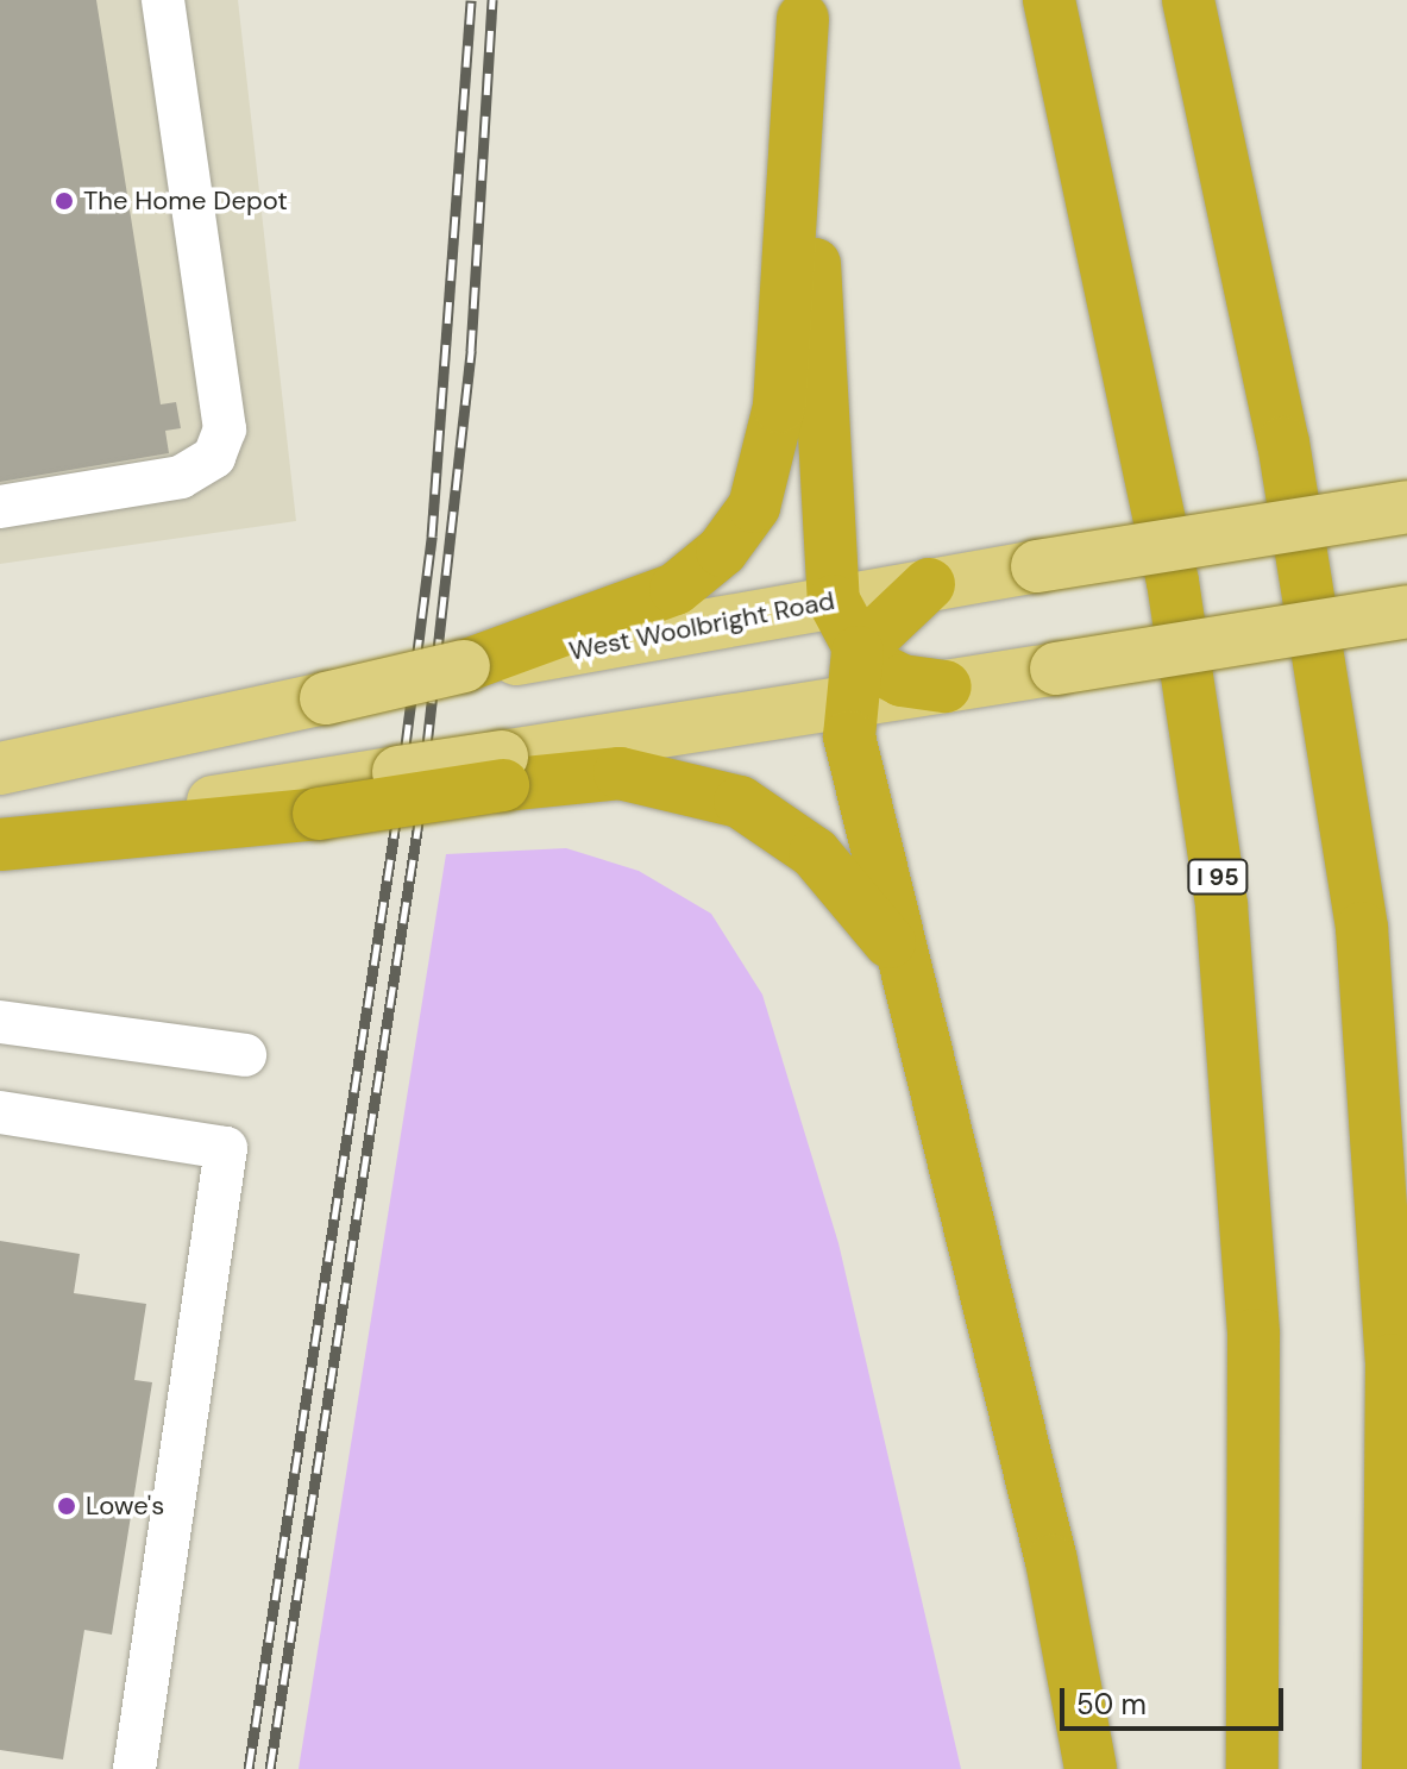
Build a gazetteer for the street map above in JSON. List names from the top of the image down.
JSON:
{
  "streets": {
    "highway": ["I 95"],
    "main road": ["West Woolbright Road"]
  },
  "places": ["The Home Depot", "Lowe's"],
  "scale_bar": "50 m"
}
